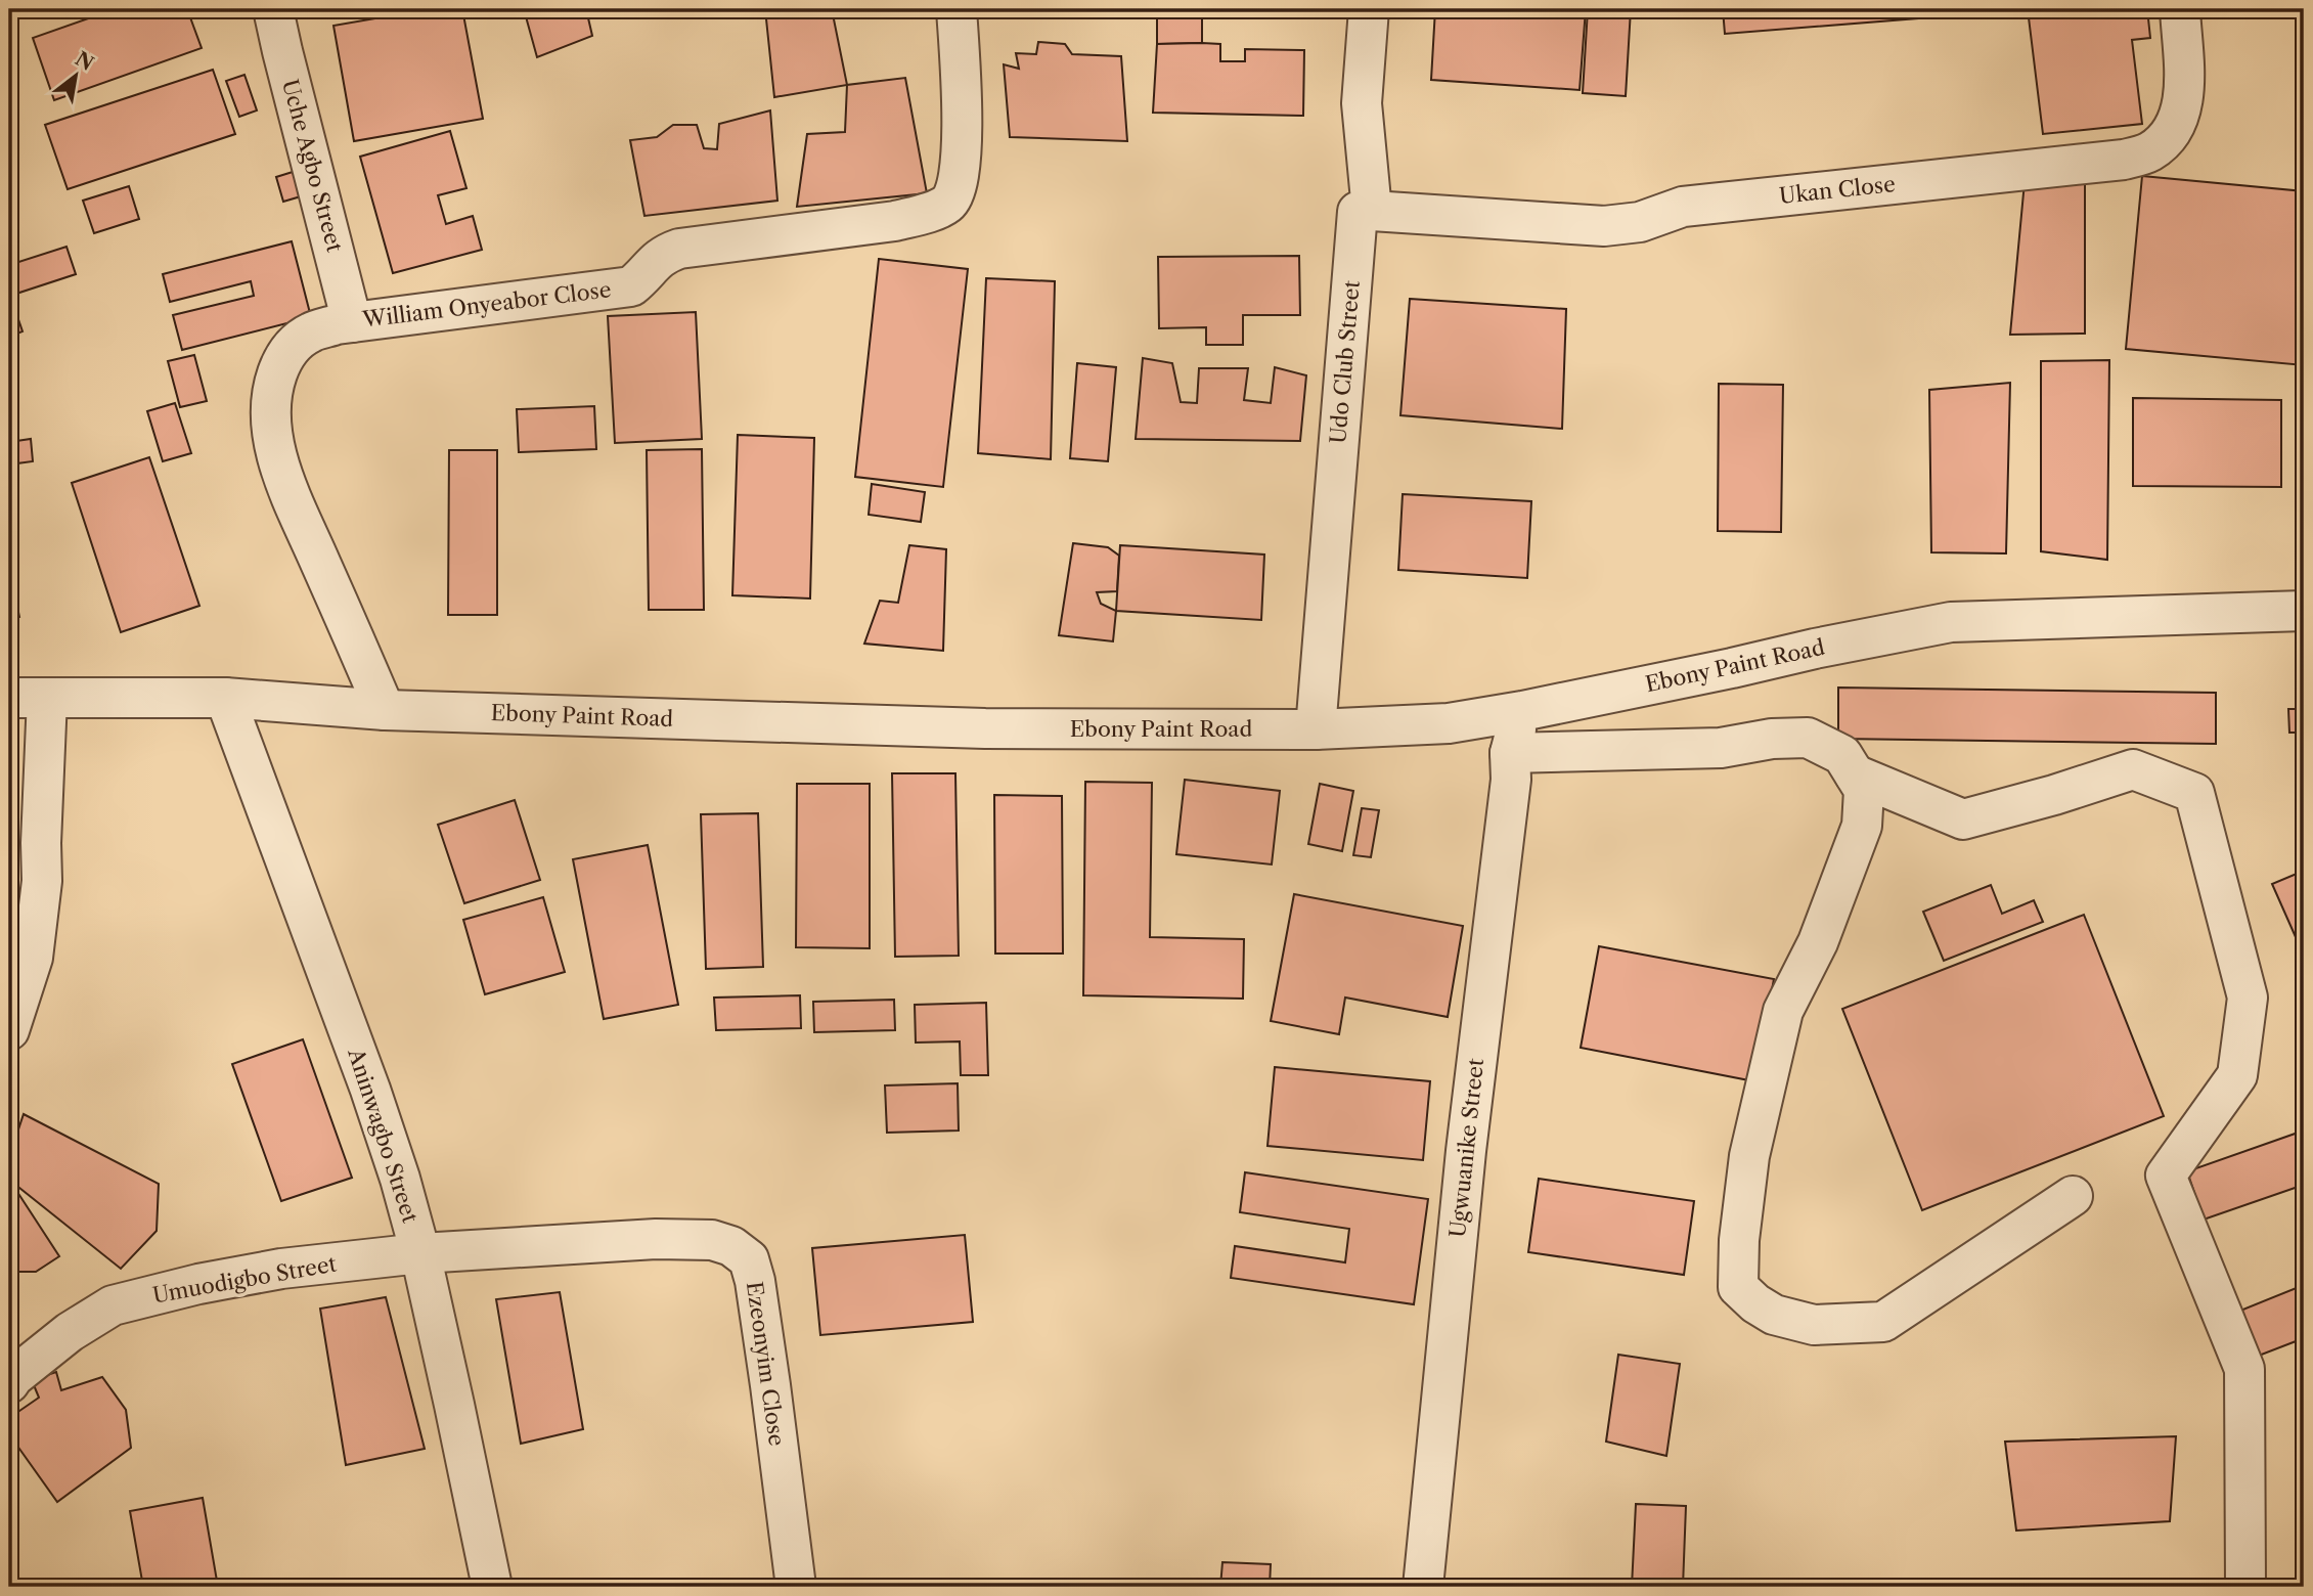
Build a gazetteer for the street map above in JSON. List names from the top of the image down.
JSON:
{
  "streets": {
    "street": [
      "Uche Agbo Street",
      "Ukan Close",
      "William Onyeabor Close",
      "Udo Club Street",
      "Ebony Paint Road",
      "Aninwagbo Street",
      "Ugwuanike Street",
      "Umuodigbo Street",
      "Ezeonyim Close"
    ]
  },
  "crossings": [
    ["Uche Agbo Street", "William Onyeabor Close"],
    ["Ukan Close", "Udo Club Street"],
    ["William Onyeabor Close", "Ebony Paint Road"],
    ["Udo Club Street", "Ebony Paint Road"],
    ["Ebony Paint Road", "Aninwagbo Street"],
    ["Ebony Paint Road", "Ugwuanike Street"],
    ["Aninwagbo Street", "Umuodigbo Street"],
    ["Aninwagbo Street", "Ezeonyim Close"],
    ["Umuodigbo Street", "Ezeonyim Close"]
  ],
  "north": "top right"
}
